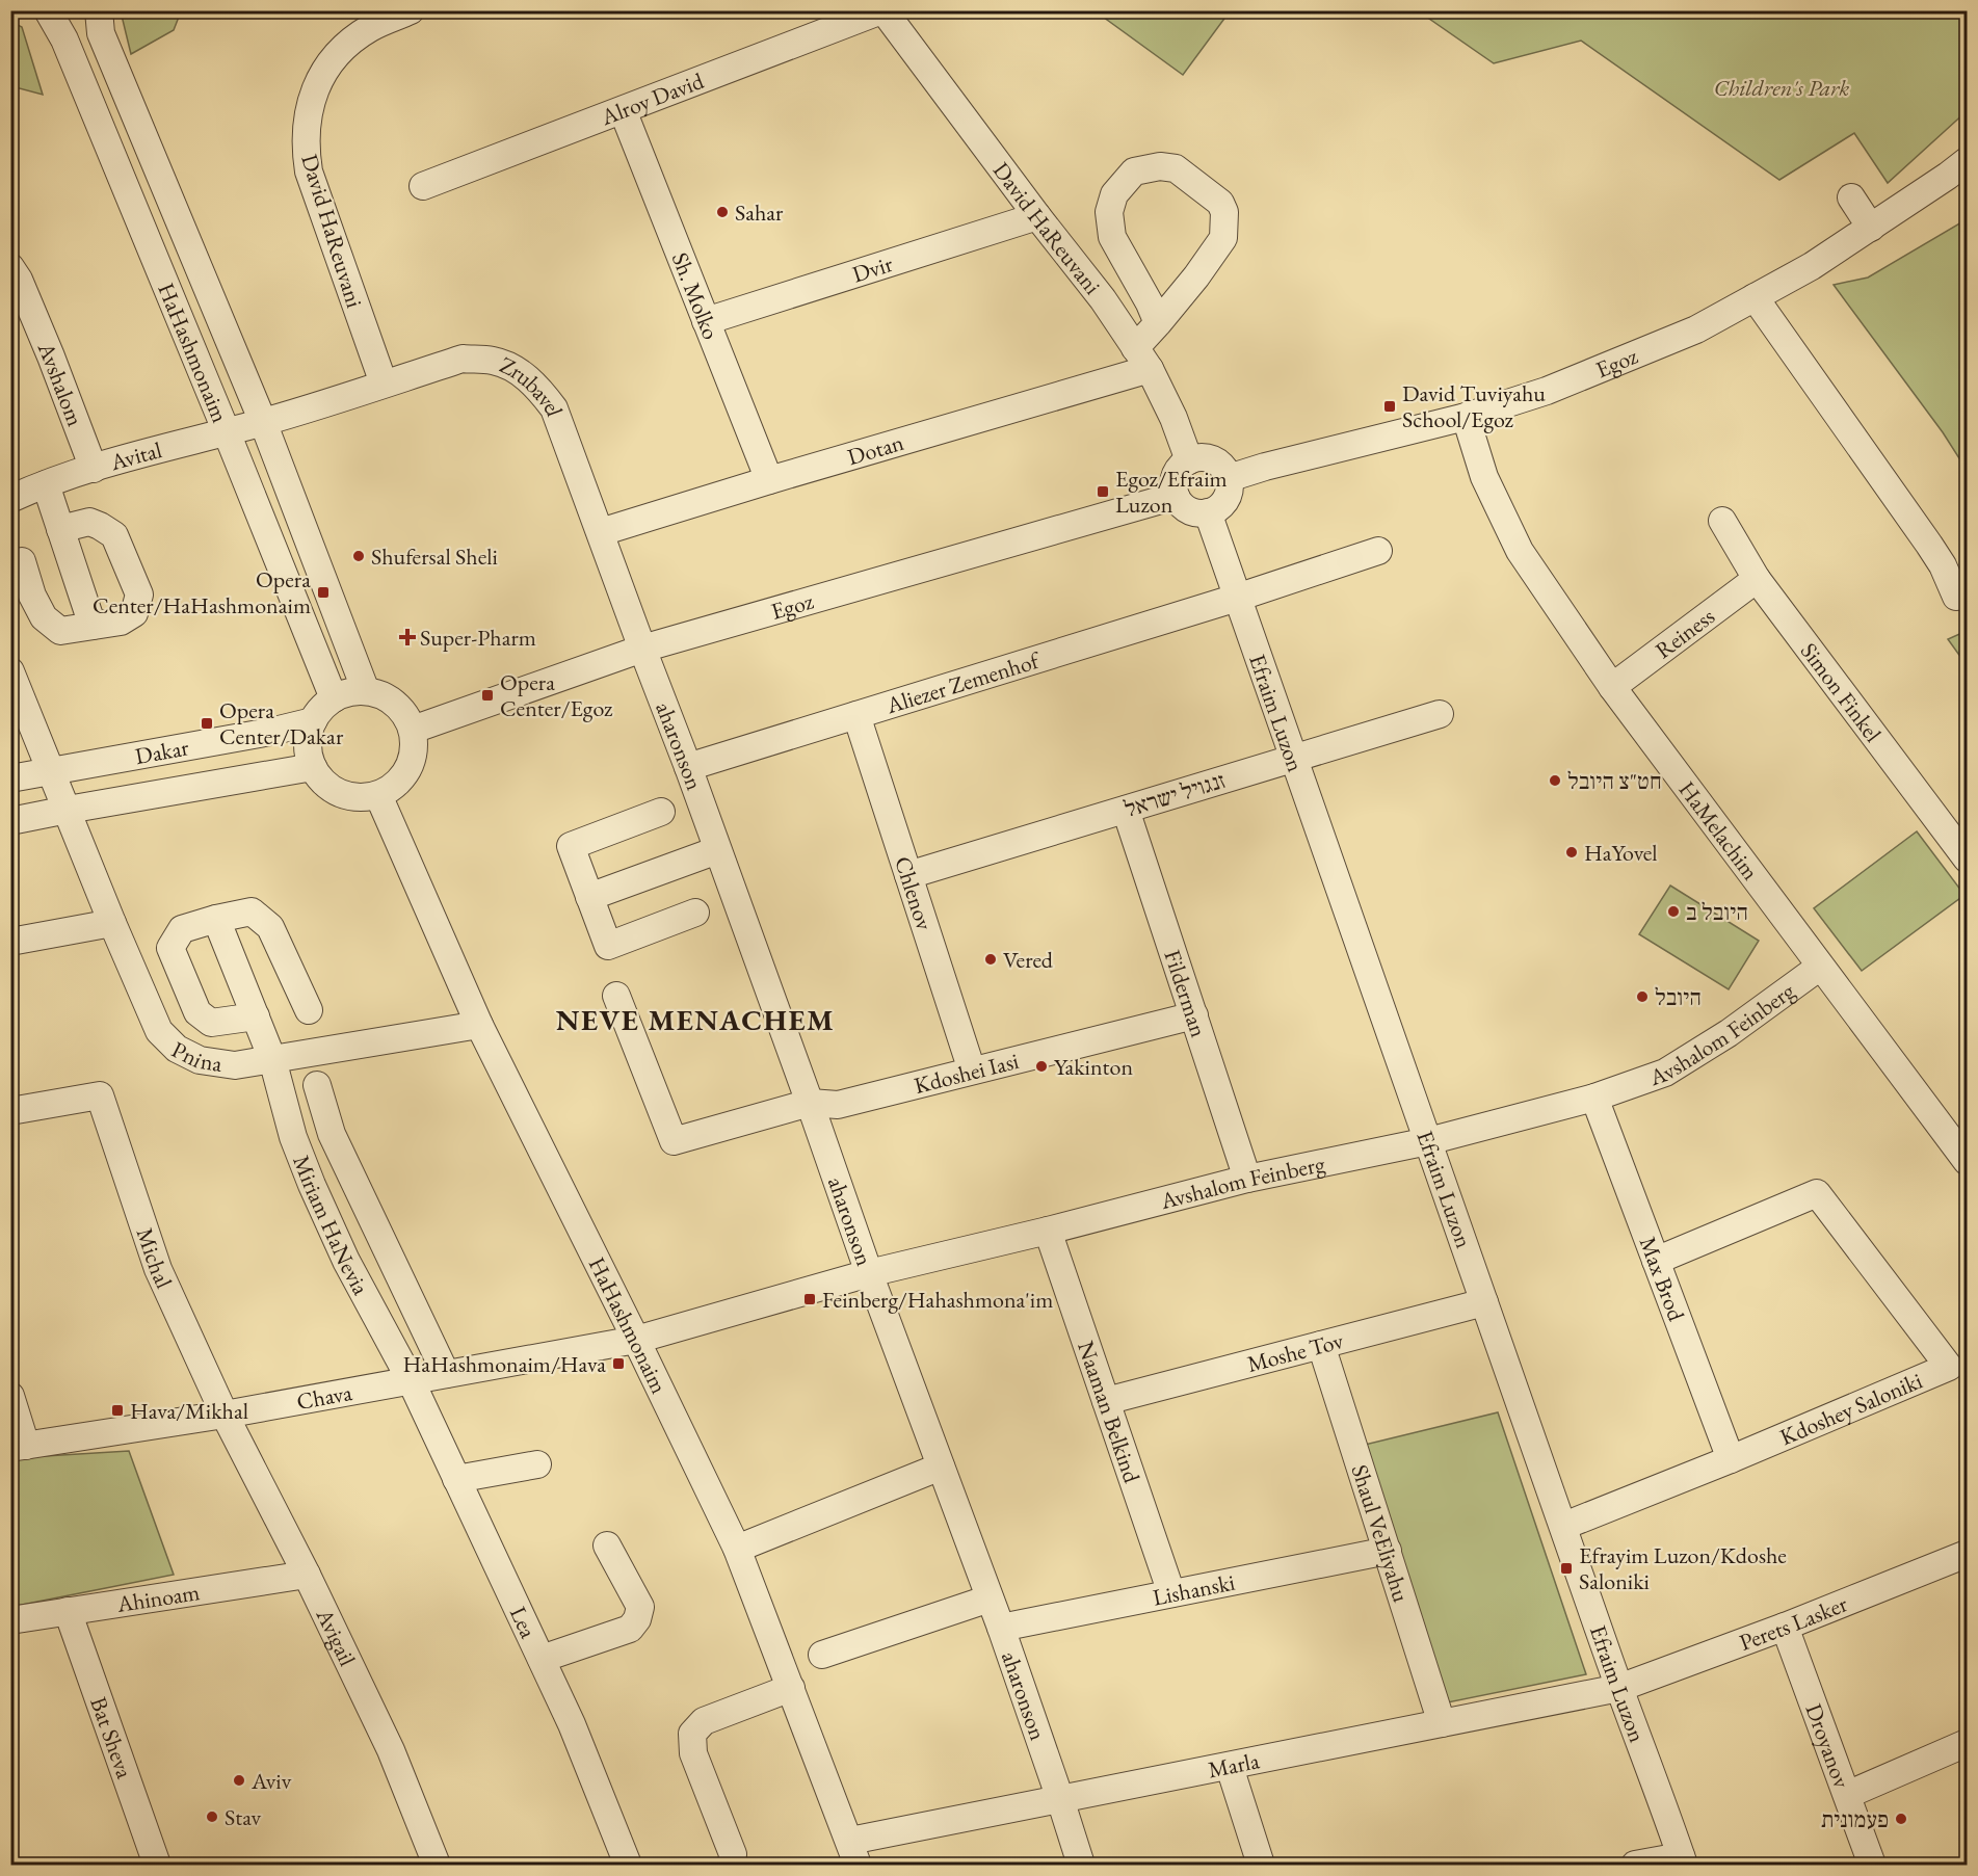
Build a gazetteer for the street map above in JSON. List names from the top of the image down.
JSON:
{
  "streets": {
    "street": [
      "Alroy David",
      "David HaReuvani",
      "Dvir",
      "Sh. Molko",
      "HaHashmonaim",
      "Egoz",
      "Avshalom",
      "Zrubavel",
      "Dotan",
      "Avital",
      "Reiness",
      "Aliezer Zemenhof",
      "Simon Finkel",
      "Efraim Luzon",
      "aharonson",
      "Dakar",
      "זנגויל ישראל",
      "HaMelachim",
      "Chlenov",
      "Filderman",
      "Avshalom Feinberg",
      "Pnina",
      "Kdoshei Iasi",
      "Miriam HaNevia",
      "Michal",
      "Max Brod",
      "Moshe Tov",
      "Chava",
      "Kdoshey Saloniki",
      "Naaman Belkind",
      "Shaul VeEliyahu",
      "Lishanski",
      "Ahinoam",
      "Lea",
      "Perets Lasker",
      "Avigail",
      "Bat Sheva",
      "Droyanov",
      "Marla"
    ]
  },
  "crossings": [
    ["Alroy David", "David HaReuvani"],
    ["Alroy David", "Sh. Molko"],
    ["David HaReuvani", "Dvir"],
    ["David HaReuvani", "Egoz"],
    ["David HaReuvani", "Zrubavel"],
    ["David HaReuvani", "Dotan"],
    ["David HaReuvani", "Efraim Luzon"],
    ["Dvir", "Sh. Molko"],
    ["Sh. Molko", "Dotan"],
    ["HaHashmonaim", "Egoz"],
    ["HaHashmonaim", "Zrubavel"],
    ["HaHashmonaim", "Avital"],
    ["HaHashmonaim", "Dakar"],
    ["HaHashmonaim", "Avshalom Feinberg"],
    ["HaHashmonaim", "Pnina"],
    ["HaHashmonaim", "Chava"],
    ["HaHashmonaim", "Marla"],
    ["Egoz", "Zrubavel"],
    ["Egoz", "Efraim Luzon"],
    ["Egoz", "aharonson"],
    ["Egoz", "Dakar"],
    ["Egoz", "HaMelachim"],
    ["Avshalom", "Avital"],
    ["Zrubavel", "Dotan"],
    ["Zrubavel", "Avital"],
    ["Zrubavel", "aharonson"],
    ["Reiness", "Simon Finkel"],
    ["Reiness", "HaMelachim"],
    ["Aliezer Zemenhof", "Efraim Luzon"],
    ["Aliezer Zemenhof", "aharonson"],
    ["Aliezer Zemenhof", "Chlenov"],
    ["Efraim Luzon", "זנגויל ישראל"],
    ["Efraim Luzon", "Avshalom Feinberg"],
    ["Efraim Luzon", "Moshe Tov"],
    ["Efraim Luzon", "Kdoshey Saloniki"],
    ["Efraim Luzon", "Perets Lasker"],
    ["Efraim Luzon", "Marla"],
    ["aharonson", "Avshalom Feinberg"],
    ["aharonson", "Kdoshei Iasi"],
    ["aharonson", "Lishanski"],
    ["aharonson", "Marla"],
    ["Dakar", "Pnina"],
    ["זנגויל ישראל", "Chlenov"],
    ["זנגויל ישראל", "Filderman"],
    ["HaMelachim", "Avshalom Feinberg"],
    ["Chlenov", "Kdoshei Iasi"],
    ["Filderman", "Avshalom Feinberg"],
    ["Filderman", "Kdoshei Iasi"],
    ["Avshalom Feinberg", "Max Brod"],
    ["Avshalom Feinberg", "Chava"],
    ["Avshalom Feinberg", "Naaman Belkind"],
    ["Pnina", "Miriam HaNevia"],
    ["Miriam HaNevia", "Chava"],
    ["Miriam HaNevia", "Lea"],
    ["Michal", "Chava"],
    ["Michal", "Avigail"],
    ["Max Brod", "Kdoshey Saloniki"],
    ["Moshe Tov", "Naaman Belkind"],
    ["Moshe Tov", "Shaul VeEliyahu"],
    ["Chava", "Lea"],
    ["Chava", "Avigail"],
    ["Naaman Belkind", "Lishanski"],
    ["Shaul VeEliyahu", "Lishanski"],
    ["Shaul VeEliyahu", "Marla"],
    ["Ahinoam", "Avigail"],
    ["Ahinoam", "Bat Sheva"],
    ["Perets Lasker", "Droyanov"],
    ["Perets Lasker", "Marla"]
  ],
  "districts": ["NEVE MENACHEM"],
  "parks": ["Children's Park"],
  "places": {
    "other": [
      "Sahar",
      "Shufersal Sheli",
      "חט\"צ היובל",
      "HaYovel",
      "היובל ב",
      "Vered",
      "היובל",
      "Yakinton",
      "Aviv",
      "Stav",
      "פעמונית"
    ],
    "transit": [
      "David Tuviyahu School/Egoz",
      "Egoz/Efraim Luzon",
      "Opera Center/HaHashmonaim",
      "Opera Center/Egoz",
      "Opera Center/Dakar",
      "Feinberg/Hahashmona'im",
      "HaHashmonaim/Hava",
      "Hava/Mikhal",
      "Efrayim Luzon/Kdoshe Saloniki"
    ],
    "health": ["Super-Pharm"]
  }
}
